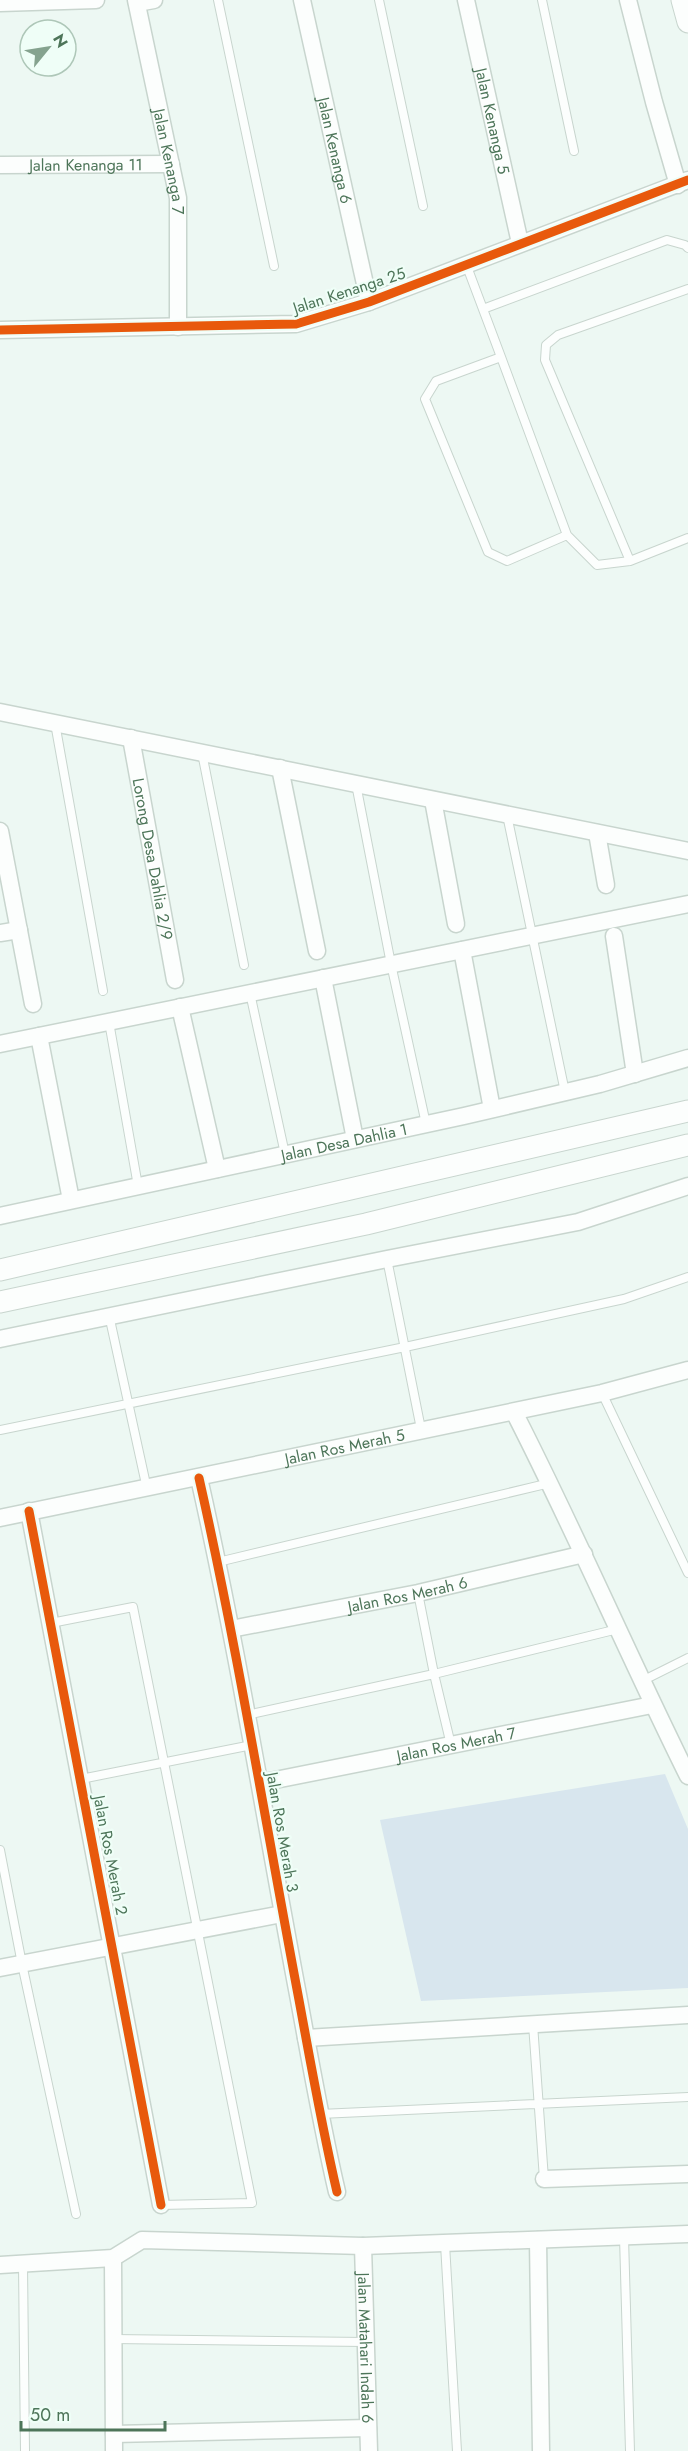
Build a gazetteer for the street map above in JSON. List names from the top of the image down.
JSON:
{
  "streets": {
    "street": [
      "Jalan Kenanga 5",
      "Jalan Kenanga 6",
      "Jalan Kenanga 7",
      "Jalan Kenanga 11",
      "Jalan Kenanga 25",
      "Lorong Desa Dahlia 2/9",
      "Jalan Desa Dahlia 1",
      "Jalan Ros Merah 5",
      "Jalan Ros Merah 6",
      "Jalan Ros Merah 7",
      "Jalan Ros Merah 3",
      "Jalan Ros Merah 2",
      "Jalan Matahari Indah 6"
    ]
  },
  "crossings": [
    ["Jalan Kenanga 5", "Jalan Kenanga 25"],
    ["Jalan Kenanga 6", "Jalan Kenanga 25"],
    ["Jalan Kenanga 7", "Jalan Kenanga 11"],
    ["Jalan Kenanga 7", "Jalan Kenanga 25"],
    ["Jalan Ros Merah 5", "Jalan Ros Merah 3"],
    ["Jalan Ros Merah 5", "Jalan Ros Merah 2"],
    ["Jalan Ros Merah 6", "Jalan Ros Merah 3"],
    ["Jalan Ros Merah 7", "Jalan Ros Merah 3"]
  ],
  "scale_bar": "50 m",
  "north": "top right"
}
